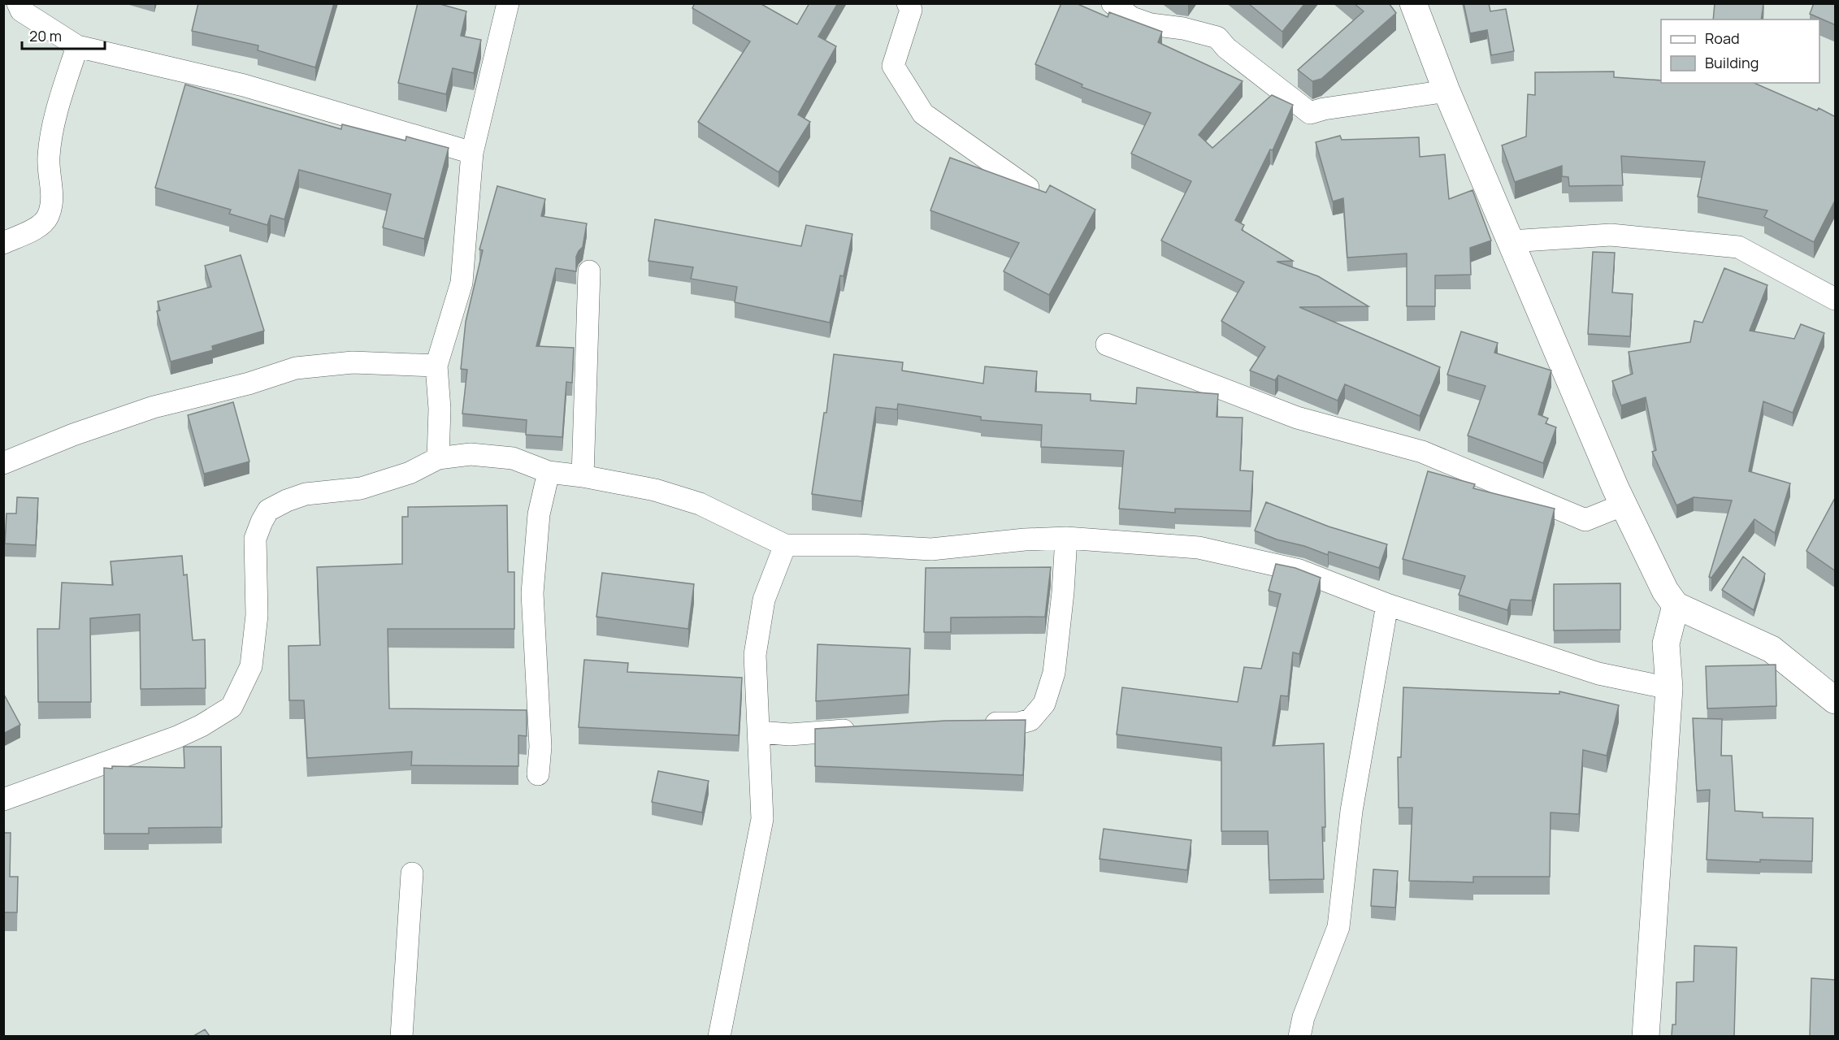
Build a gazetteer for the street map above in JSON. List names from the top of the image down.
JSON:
{
  "legend": ["Road", "Building"],
  "scale_bar": "20 m"
}
